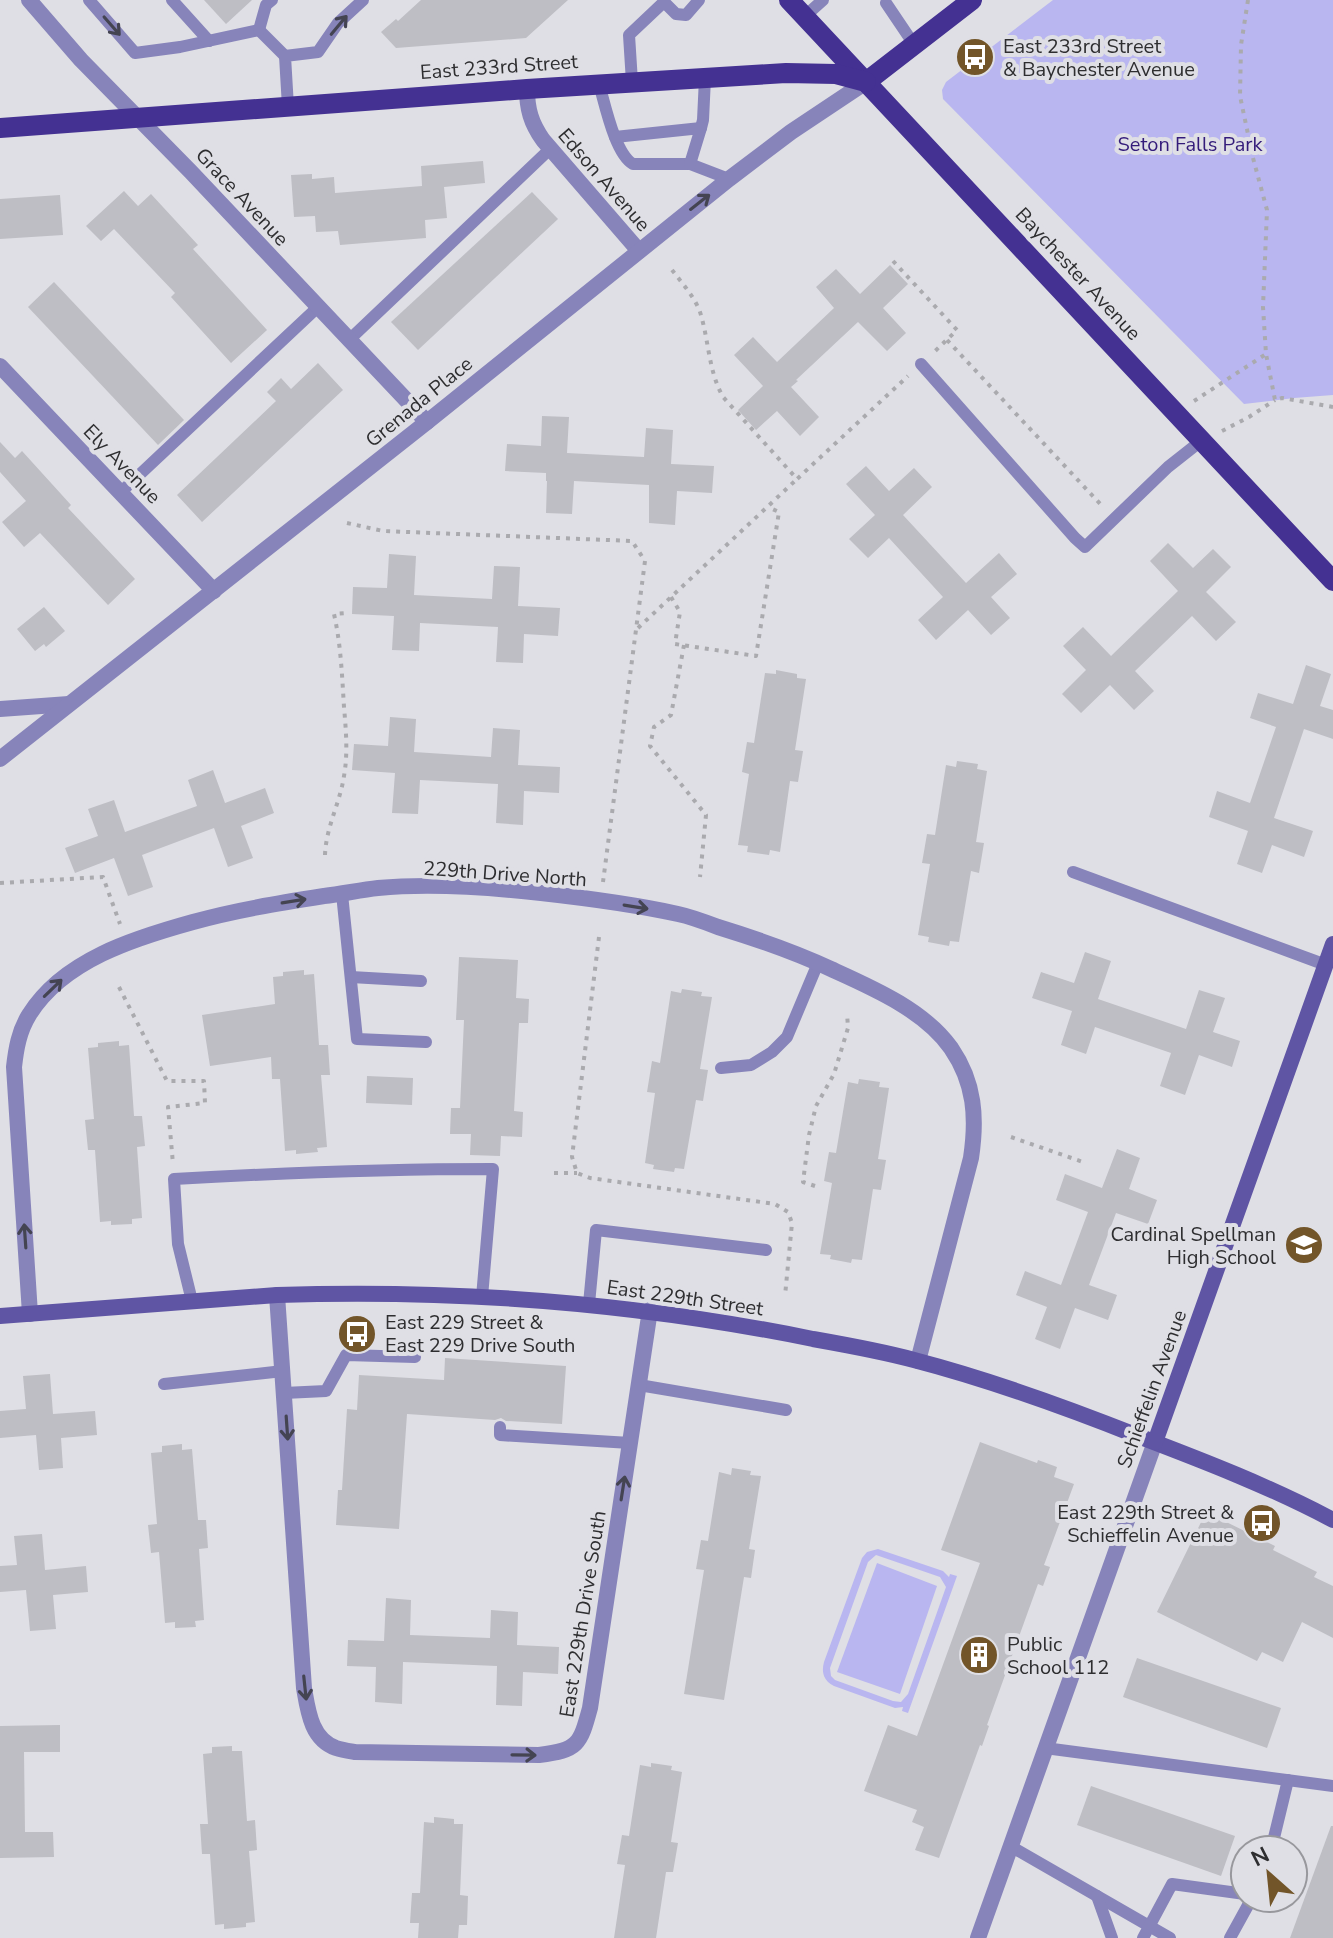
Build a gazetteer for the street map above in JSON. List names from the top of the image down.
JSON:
{
  "streets": {
    "main road": ["East 233rd Street", "Baychester Avenue"],
    "street": [
      "Edson Avenue",
      "Grace Avenue",
      "Grenada Place",
      "Ely Avenue",
      "229th Drive North",
      "East 229th Street",
      "Schieffelin Avenue",
      "East 229th Drive South"
    ]
  },
  "crossings": [
    ["East 233rd Street", "Edson Avenue"],
    ["East 233rd Street", "Grace Avenue"],
    ["East 233rd Street", "Baychester Avenue"],
    ["East 233rd Street", "Grenada Place"],
    ["Edson Avenue", "Grenada Place"],
    ["Grace Avenue", "Grenada Place"],
    ["Baychester Avenue", "Grenada Place"],
    ["Grenada Place", "Ely Avenue"],
    ["229th Drive North", "East 229th Street"],
    ["East 229th Street", "Schieffelin Avenue"],
    ["East 229th Street", "East 229th Drive South"]
  ],
  "parks": ["Seton Falls Park"],
  "places": {
    "bus stop": ["East 233rd Street & Baychester Avenue", "East 229 Street & East 229 Drive South", "East 229th Street & Schieffelin Avenue"],
    "school or university": ["Cardinal Spellman High School"],
    "building": ["Public School 112"]
  },
  "north": "top left"
}
